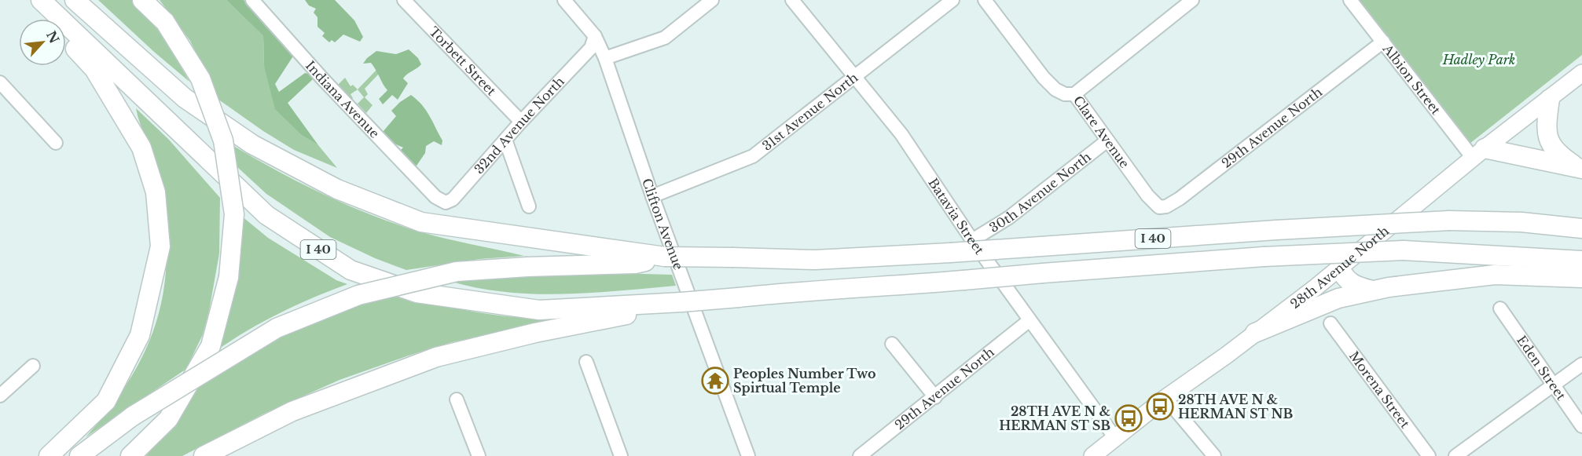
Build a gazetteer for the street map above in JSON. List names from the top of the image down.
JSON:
{
  "streets": {
    "highway": ["I 40"],
    "main road": ["28th Avenue North"],
    "street": [
      "Torbett Street",
      "Albion Street",
      "Indiana Avenue",
      "31st Avenue North",
      "32nd Avenue North",
      "29th Avenue North",
      "Clare Avenue",
      "30th Avenue North",
      "Batavia Street",
      "Clifton Avenue",
      "Eden Street",
      "Morena Street"
    ]
  },
  "crossings": [
    ["Torbett Street", "32nd Avenue North"],
    ["Albion Street", "29th Avenue North"],
    ["Albion Street", "28th Avenue North"],
    ["Indiana Avenue", "32nd Avenue North"],
    ["31st Avenue North", "Batavia Street"],
    ["31st Avenue North", "Clifton Avenue"],
    ["32nd Avenue North", "Clifton Avenue"],
    ["29th Avenue North", "Clare Avenue"],
    ["29th Avenue North", "Batavia Street"],
    ["Clare Avenue", "30th Avenue North"],
    ["30th Avenue North", "Batavia Street"],
    ["Batavia Street", "28th Avenue North"]
  ],
  "parks": ["Hadley Park"],
  "places": {
    "temple": ["Peoples Number Two Spirtual Temple"],
    "bus stop": ["28TH AVE N & HERMAN ST NB", "28TH AVE N & HERMAN ST SB"]
  },
  "north": "top right"
}
